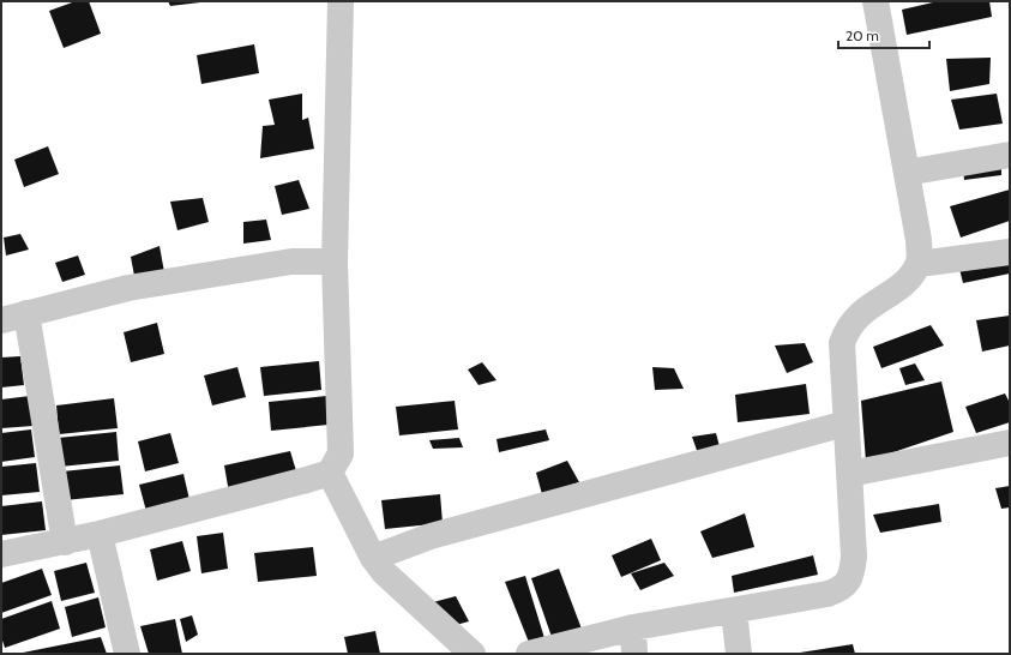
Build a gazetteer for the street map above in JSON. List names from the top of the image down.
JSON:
{
  "scale_bar": "20 m"
}
